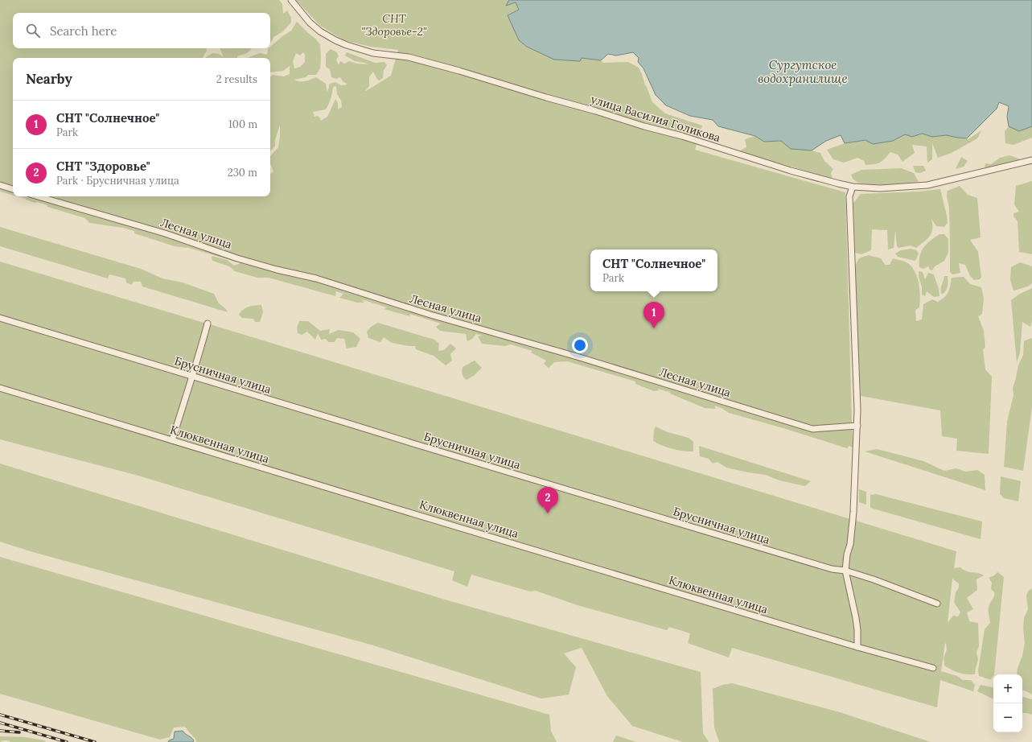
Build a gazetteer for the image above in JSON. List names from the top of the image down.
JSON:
{
  "streets": {
    "street": [
      "улица Василия Голикова",
      "Лесная улица",
      "Брусничная улица",
      "Клюквенная улица"
    ]
  },
  "water": ["Сургутское водохранилище"],
  "parks": ["СНТ \"Здоровье-2\""],
  "page": {
    "search": "Search here",
    "heading": ["Nearby", "2 results"],
    "list": [
      {
        "mark": "1",
        "name": "СНТ \"Солнечное\"",
        "note": "Park",
        "value": "100 m"
      },
      {
        "mark": "2",
        "name": "СНТ \"Здоровье\"",
        "note": "Park · Брусничная улица",
        "value": "230 m"
      }
    ],
    "popup": ["СНТ \"Солнечное\"", "Park"],
    "pins": ["1", "2"],
    "map_buttons": ["+", "−"]
  }
}
